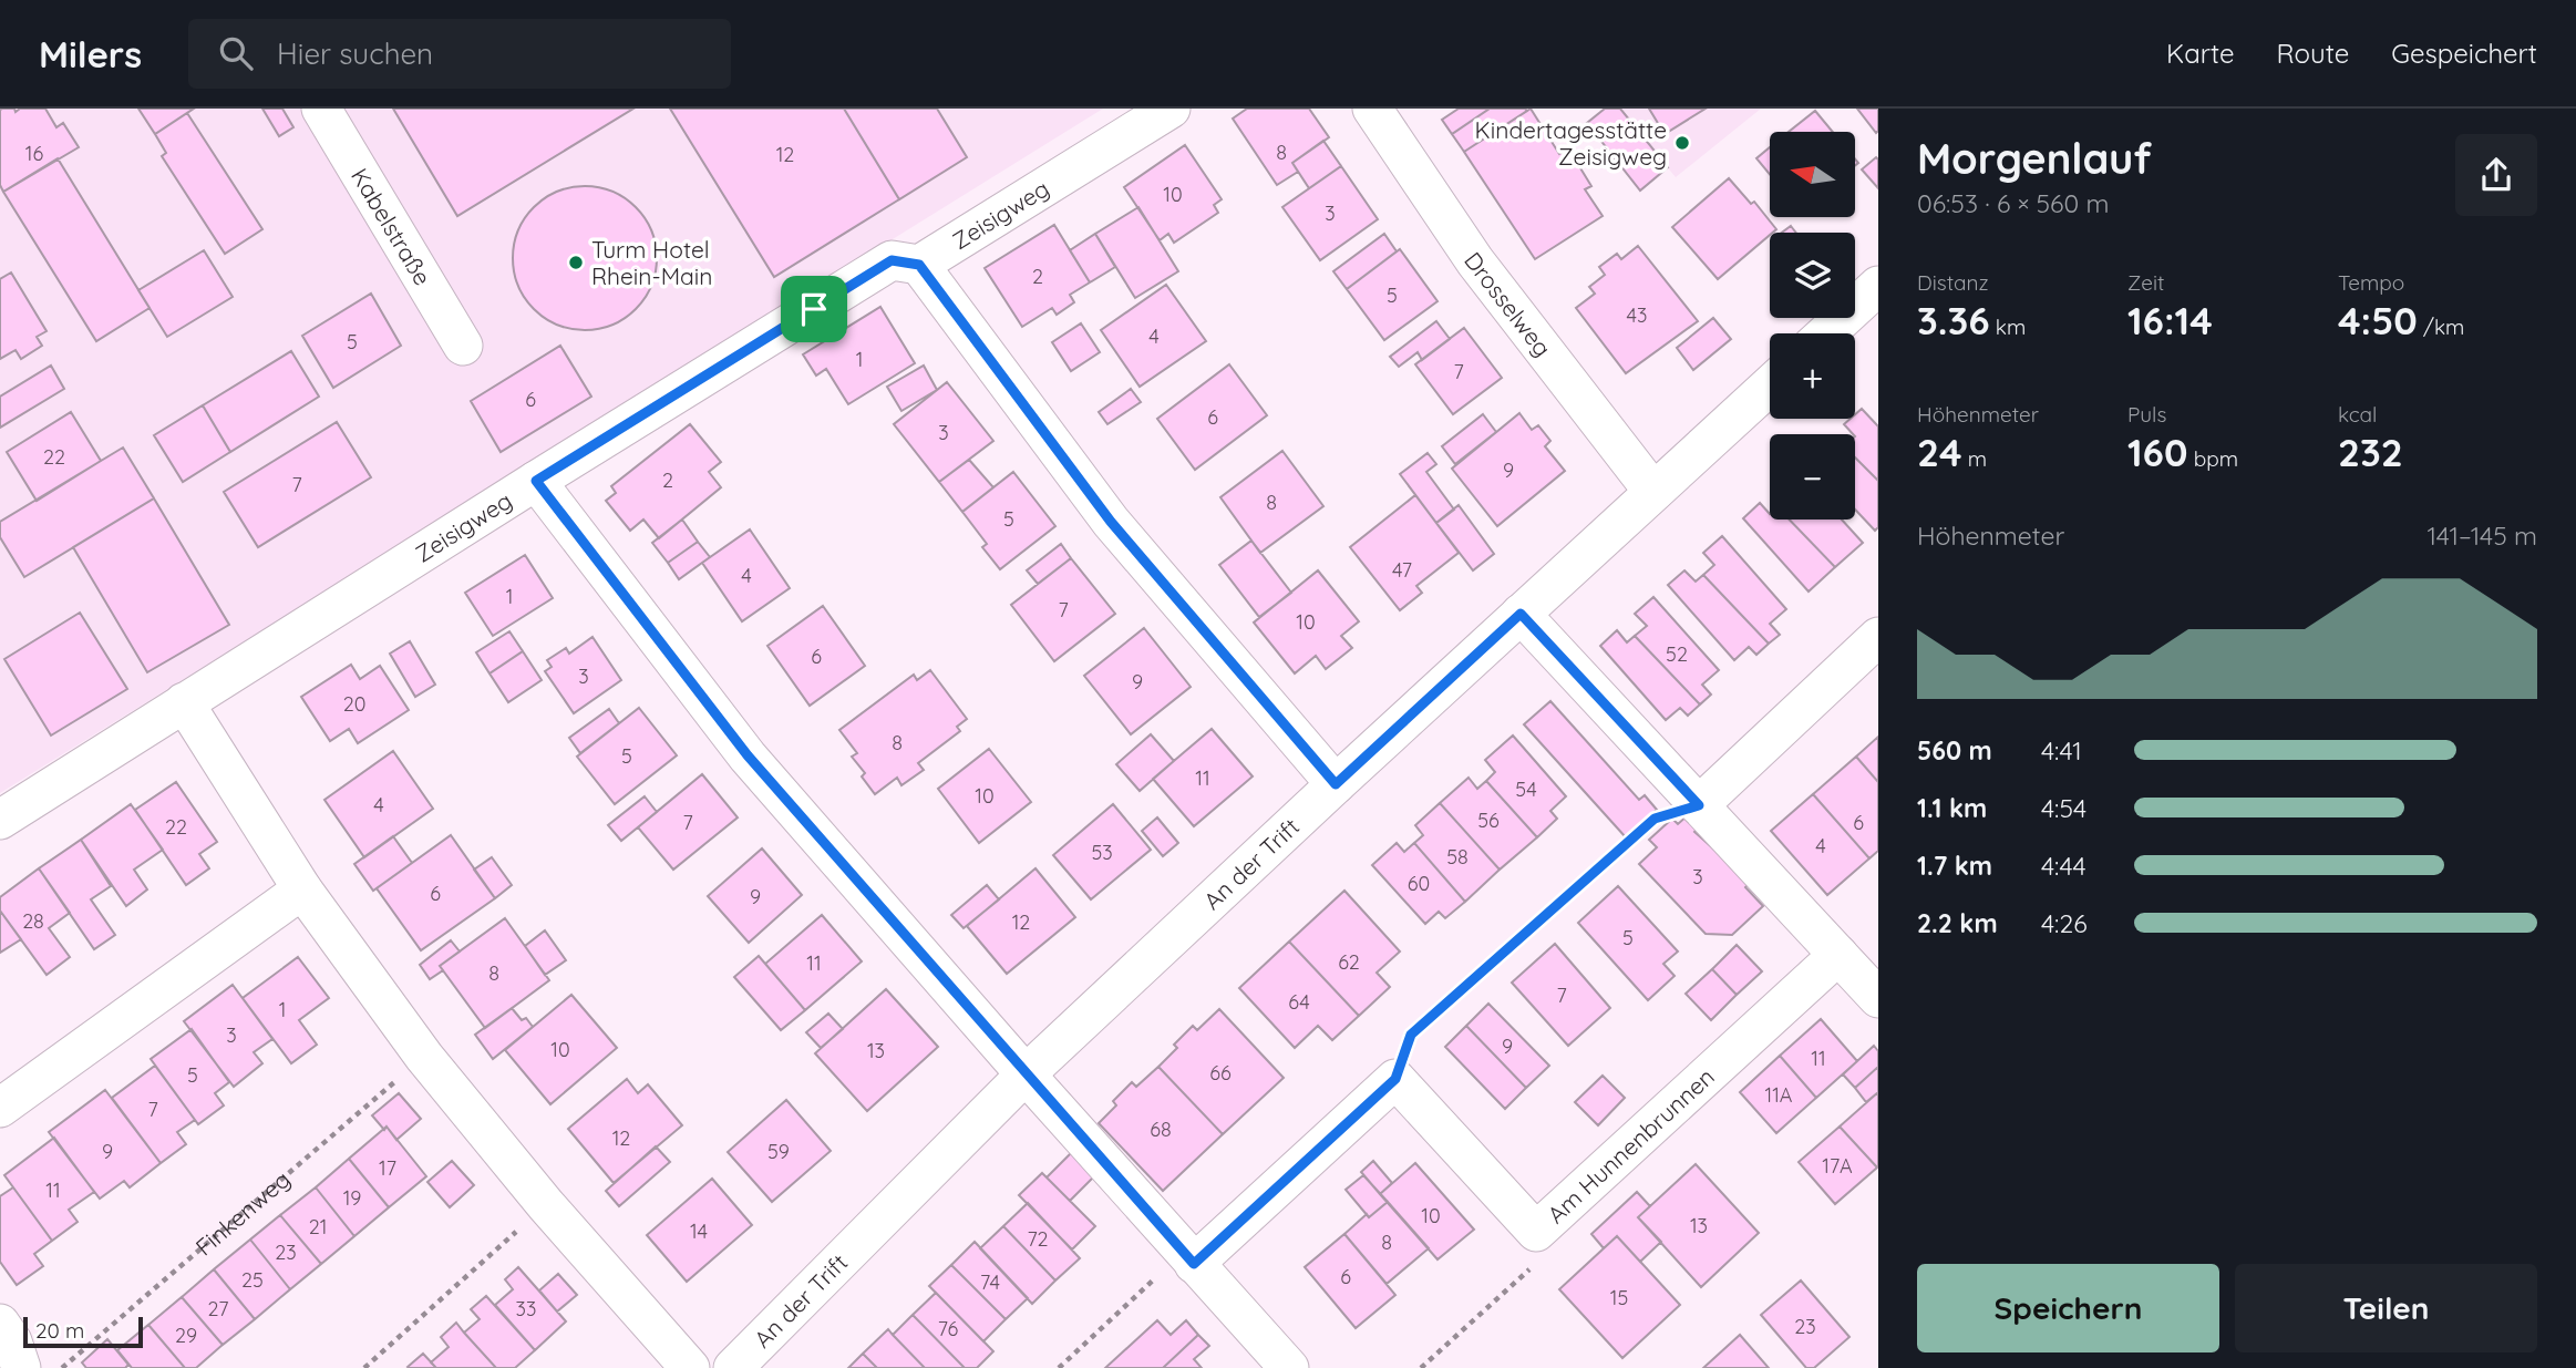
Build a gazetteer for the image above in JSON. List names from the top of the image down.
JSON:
{
  "streets": {
    "street": [
      "Zeisigweg",
      "Kabelstraße",
      "Drosselweg",
      "An der Trift",
      "Am Hunnenbrunnen"
    ],
    "path": ["Finkenweg"]
  },
  "crossings": [
    ["Drosselweg", "An der Trift"]
  ],
  "places": ["Kindertagesstätte Zeisigweg", "Turm Hotel Rhein-Main"],
  "house_numbers": [
    "8",
    "16",
    "12",
    "10",
    "3",
    "2",
    "5",
    "43",
    "4",
    "5",
    "1",
    "7",
    "6",
    "6",
    "3",
    "22",
    "9",
    "2",
    "7",
    "8",
    "5",
    "47",
    "4",
    "1",
    "7",
    "10",
    "52",
    "6",
    "3",
    "9",
    "20",
    "8",
    "5",
    "11",
    "54",
    "10",
    "4",
    "56",
    "7",
    "6",
    "22",
    "4",
    "53",
    "58",
    "3",
    "60",
    "6",
    "9",
    "28",
    "12",
    "5",
    "62",
    "11",
    "8",
    "7",
    "64",
    "1",
    "3",
    "9",
    "10",
    "13",
    "11",
    "66",
    "5",
    "11A",
    "7",
    "68",
    "12",
    "9",
    "59",
    "17A",
    "17",
    "11",
    "19",
    "10",
    "13",
    "21",
    "14",
    "72",
    "8",
    "23",
    "6",
    "25",
    "74",
    "15",
    "27",
    "33",
    "23",
    "76",
    "29"
  ],
  "scale_bar": "20 m",
  "north": "left",
  "page": {
    "header": "Milers",
    "search": "Hier suchen",
    "nav": ["Karte", "Route", "Gespeichert"],
    "heading": ["Morgenlauf", "06:53 · 6 × 560 m"],
    "map_buttons": ["+", "−"],
    "stats": [
      ["Distanz", "3.36 km"],
      ["Zeit", "16:14"],
      ["Tempo", "4:50 /km"],
      ["Höhenmeter", "24 m"],
      ["Puls", "160 bpm"],
      ["kcal", "232"]
    ],
    "chart": ["Höhenmeter", "141–145 m"],
    "list": [
      {
        "name": "560 m",
        "note": "4:41"
      },
      {
        "name": "1.1 km",
        "note": "4:54"
      },
      {
        "name": "1.7 km",
        "note": "4:44"
      },
      {
        "name": "2.2 km",
        "note": "4:26"
      }
    ],
    "buttons": ["Speichern", "Teilen"],
    "scale": "20 m"
  }
}
